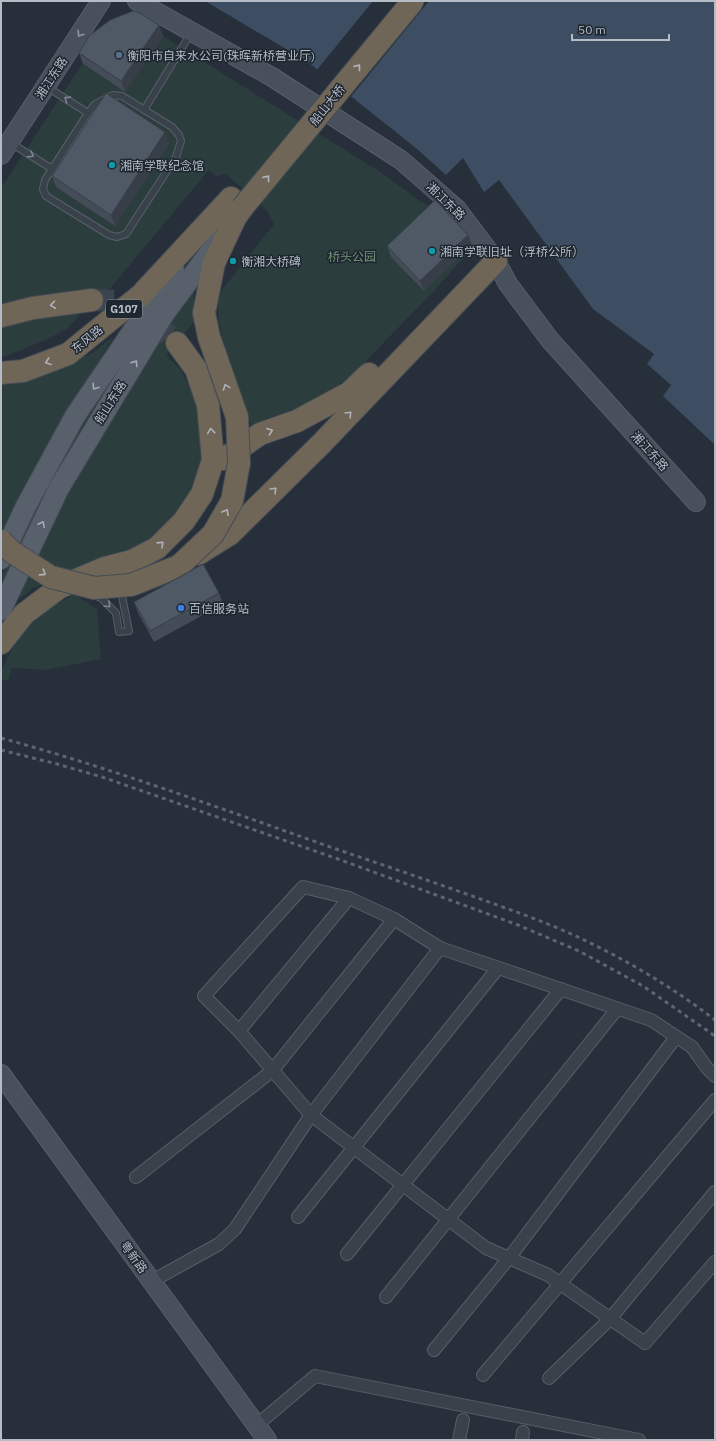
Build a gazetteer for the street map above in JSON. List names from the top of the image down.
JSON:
{
  "streets": {
    "highway": ["船山大桥", "G107", "东风路"],
    "main road": ["船山东路"],
    "street": ["湘江东路", "粤新路"]
  },
  "crossings": [
    ["船山大桥", "东风路"],
    ["船山大桥", "船山东路"],
    ["东风路", "船山东路"]
  ],
  "parks": ["桥头公园"],
  "places": [
    "衡阳市自来水公司(珠晖新桥营业厅)",
    "湘南学联纪念馆",
    "湘南学联旧址（浮桥公所）",
    "衡湘大桥碑",
    "百信服务站"
  ],
  "scale_bar": "50 m"
}
